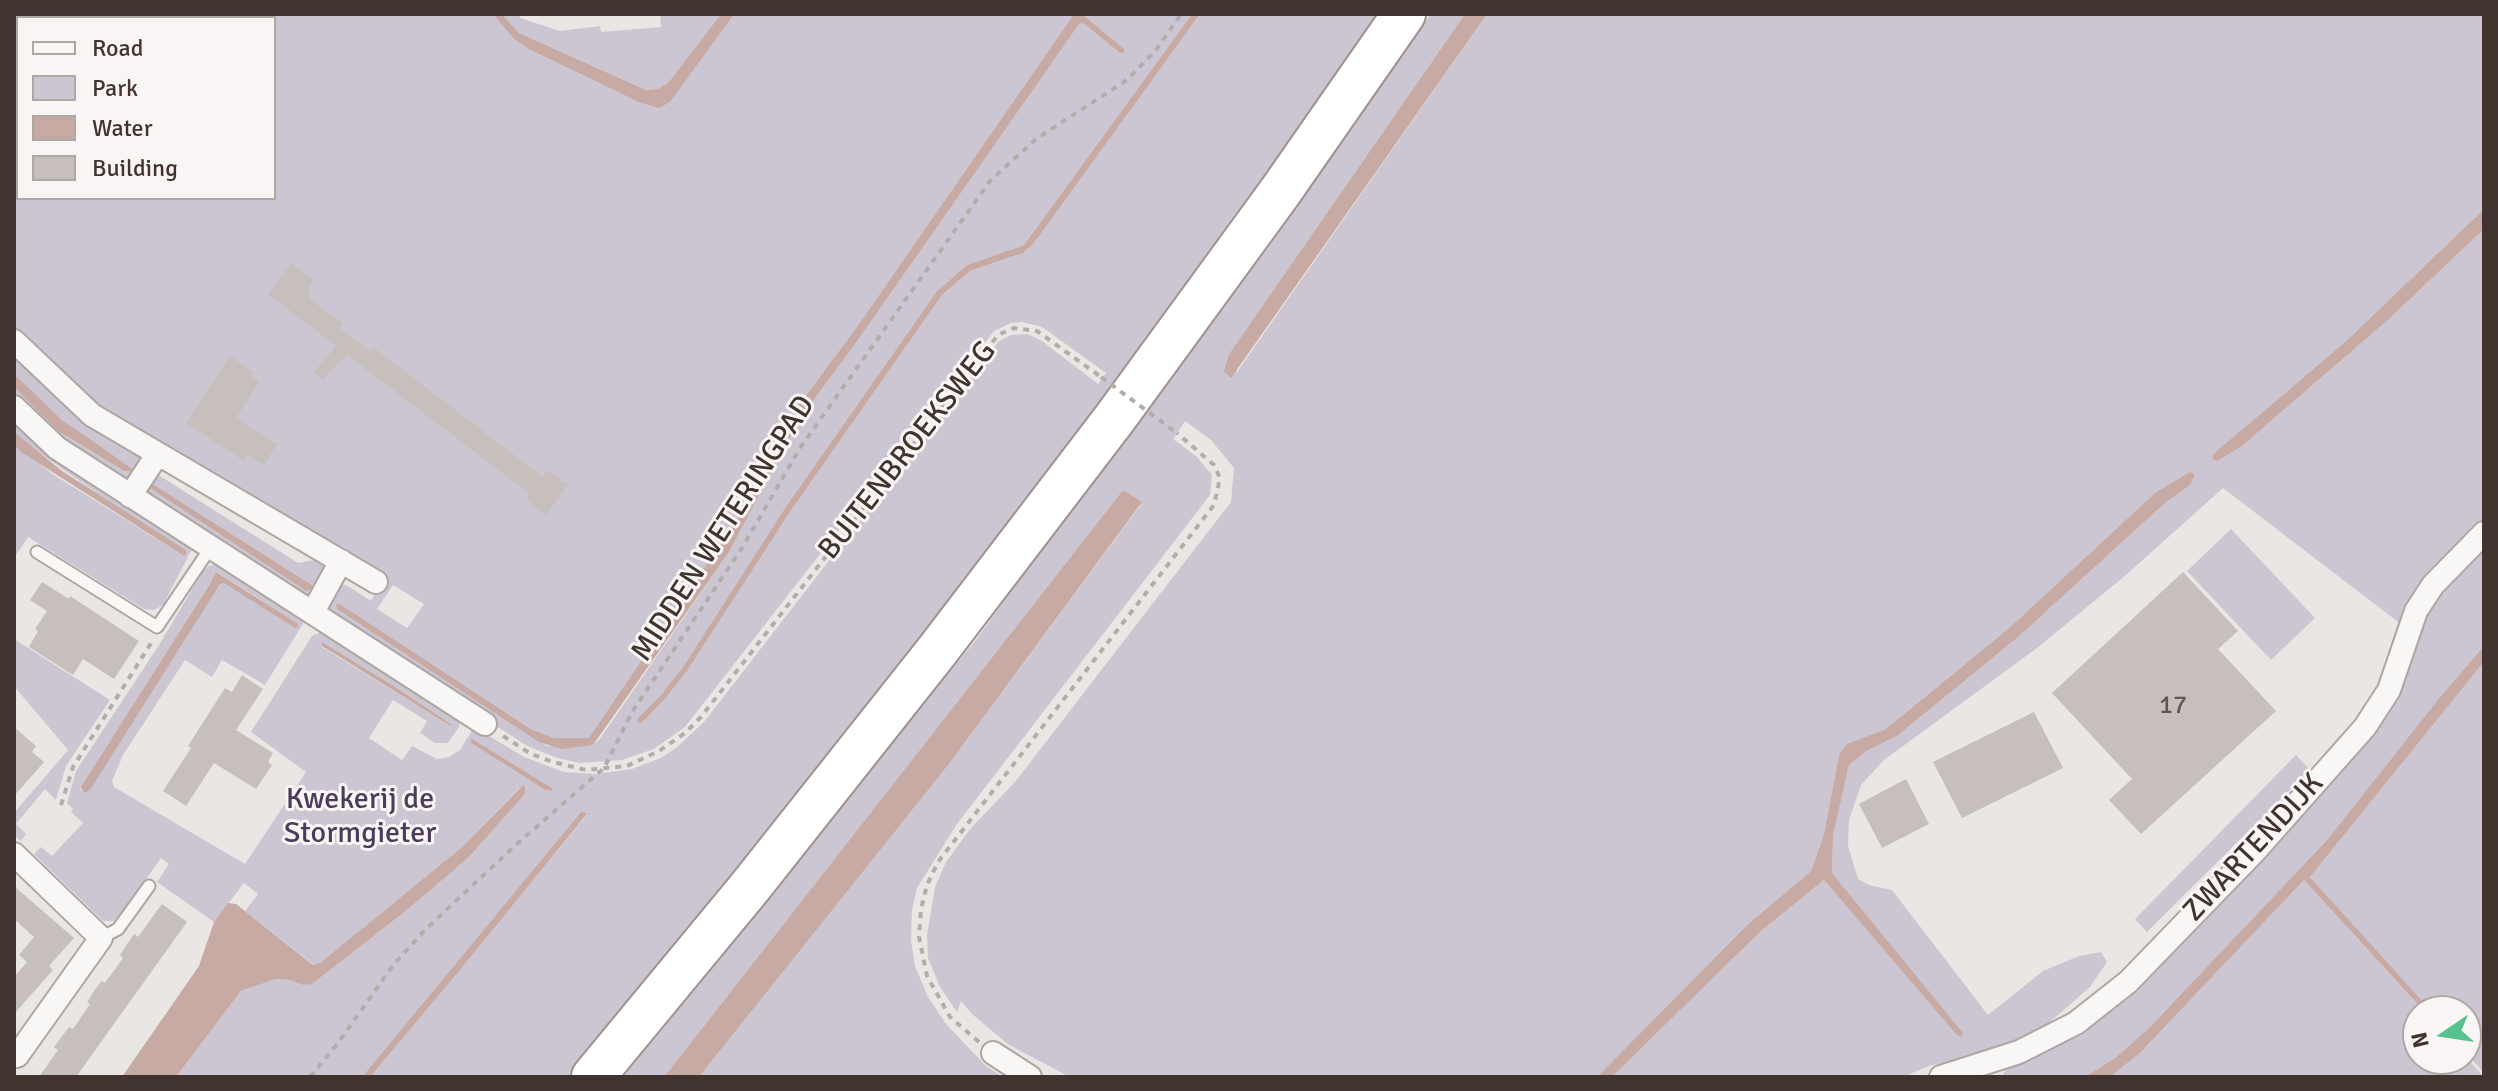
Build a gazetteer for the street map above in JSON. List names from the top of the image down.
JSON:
{
  "streets": {
    "street": ["ZWARTENDIJK"],
    "path": ["BUITENBROEKSWEG", "MIDDEN WETERINGPAD"]
  },
  "crossings": [
    ["BUITENBROEKSWEG", "MIDDEN WETERINGPAD"]
  ],
  "parks": ["Kwekerij de Stormgieter"],
  "house_numbers": ["17"],
  "legend": [
    "Road",
    "Park",
    "Water",
    "Building"
  ],
  "north": "left"
}
